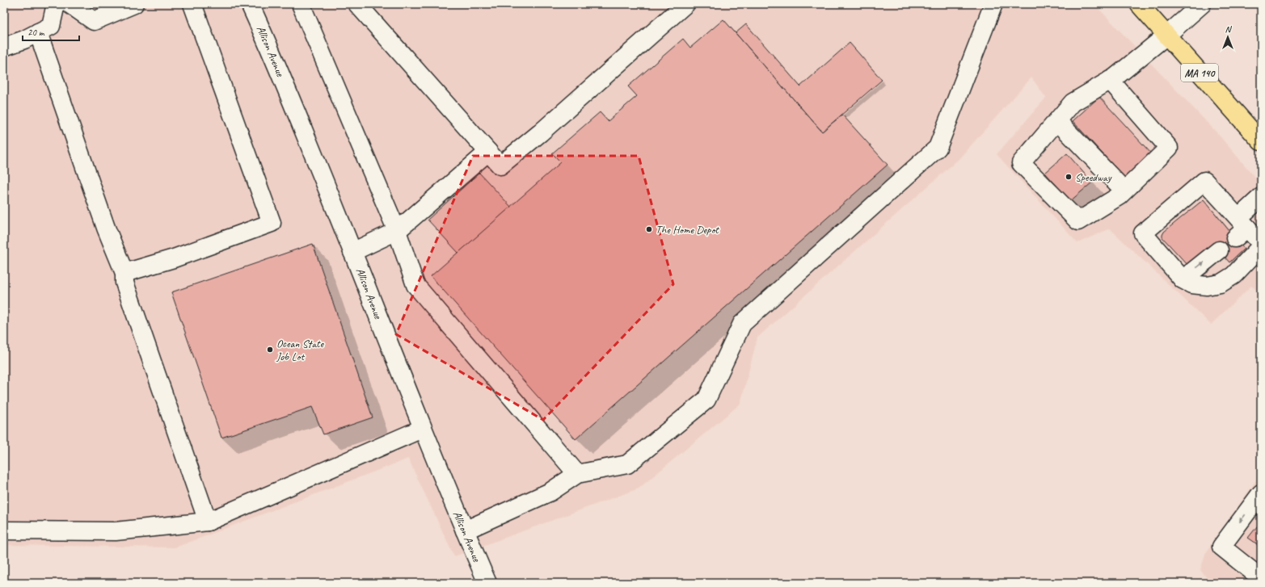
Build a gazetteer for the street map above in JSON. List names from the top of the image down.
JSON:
{
  "streets": {
    "main road": ["MA 140"],
    "street": ["Allison Avenue"]
  },
  "places": ["Speedway", "The Home Depot", "Ocean State Job Lot"],
  "scale_bar": "20 m",
  "north": "top"
}
